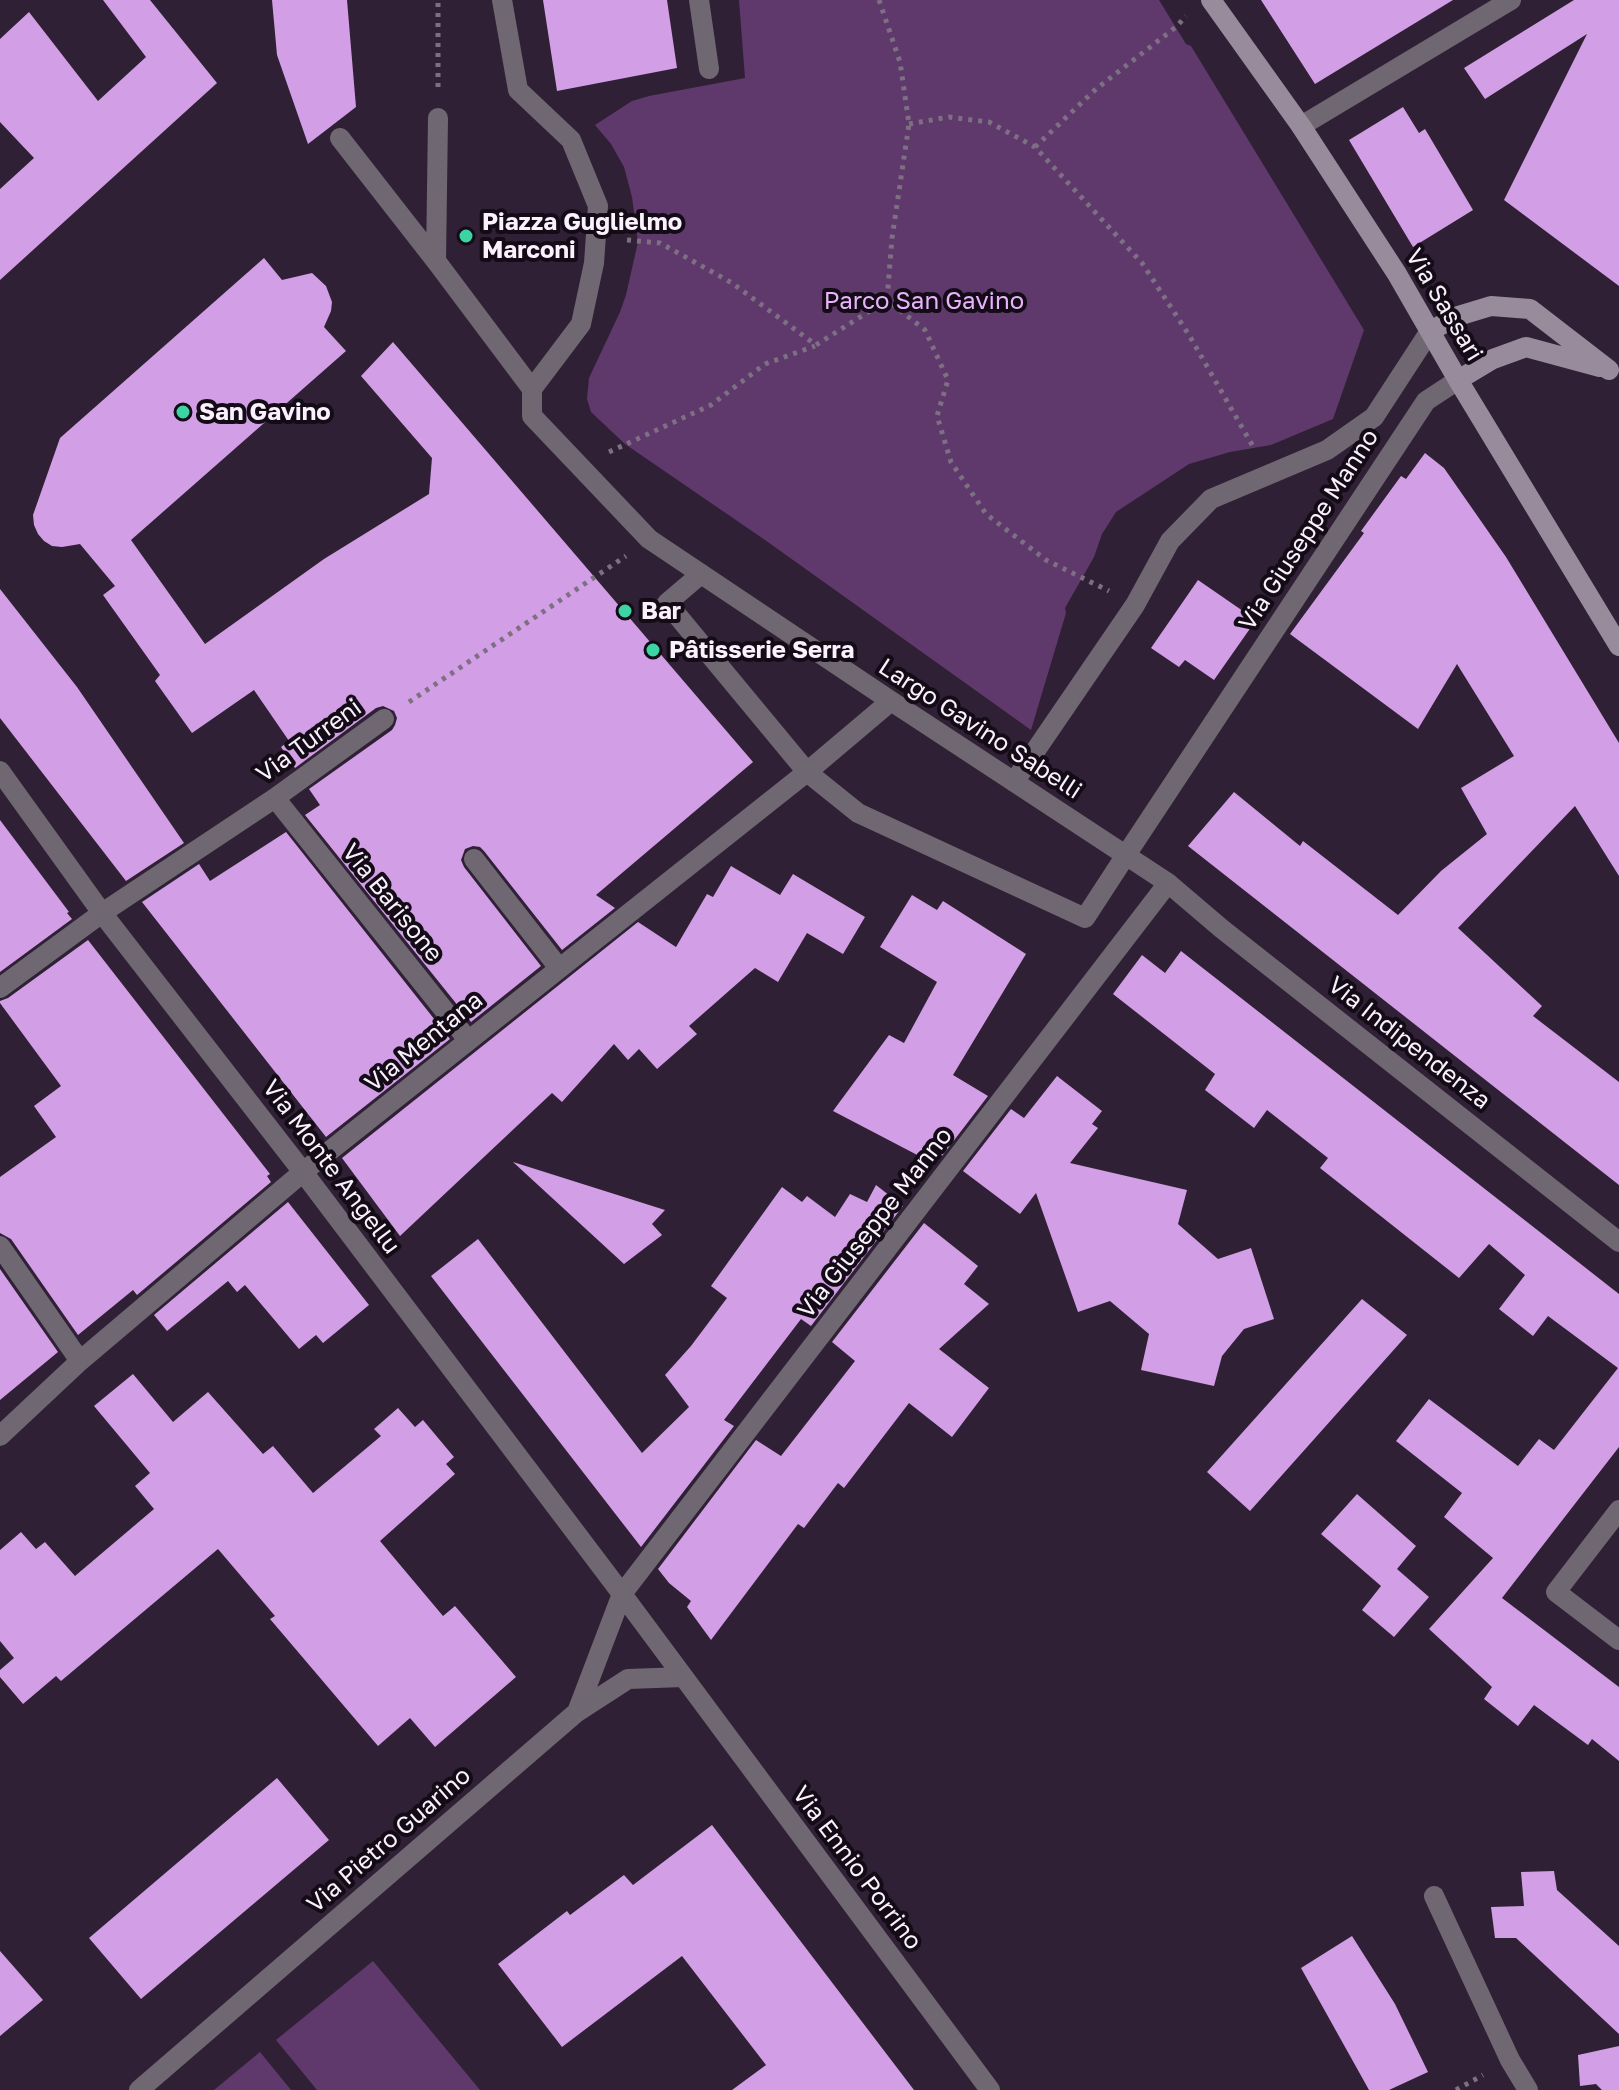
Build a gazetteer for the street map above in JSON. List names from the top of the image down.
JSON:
{
  "streets": {
    "street": [
      "Via Sassari",
      "Via Giuseppe Manno",
      "Largo Gavino Sabelli",
      "Via Turreni",
      "Via Barisone",
      "Via Mentana",
      "Via Indipendenza",
      "Via Monte Angellu",
      "Via Pietro Guarino",
      "Via Ennio Porrino"
    ]
  },
  "crossings": [
    ["Via Sassari", "Via Giuseppe Manno"],
    ["Via Giuseppe Manno", "Largo Gavino Sabelli"],
    ["Via Giuseppe Manno", "Via Mentana"],
    ["Via Giuseppe Manno", "Via Indipendenza"],
    ["Via Giuseppe Manno", "Via Monte Angellu"],
    ["Via Giuseppe Manno", "Via Pietro Guarino"],
    ["Via Giuseppe Manno", "Via Ennio Porrino"],
    ["Largo Gavino Sabelli", "Via Turreni"],
    ["Largo Gavino Sabelli", "Via Mentana"],
    ["Largo Gavino Sabelli", "Via Indipendenza"],
    ["Via Turreni", "Via Barisone"],
    ["Via Turreni", "Via Monte Angellu"],
    ["Via Barisone", "Via Mentana"],
    ["Via Mentana", "Via Monte Angellu"],
    ["Via Monte Angellu", "Via Pietro Guarino"],
    ["Via Monte Angellu", "Via Ennio Porrino"],
    ["Via Pietro Guarino", "Via Ennio Porrino"]
  ],
  "parks": ["Parco San Gavino"],
  "places": [
    "Piazza Guglielmo Marconi",
    "San Gavino",
    "Bar",
    "Pâtisserie Serra"
  ]
}
